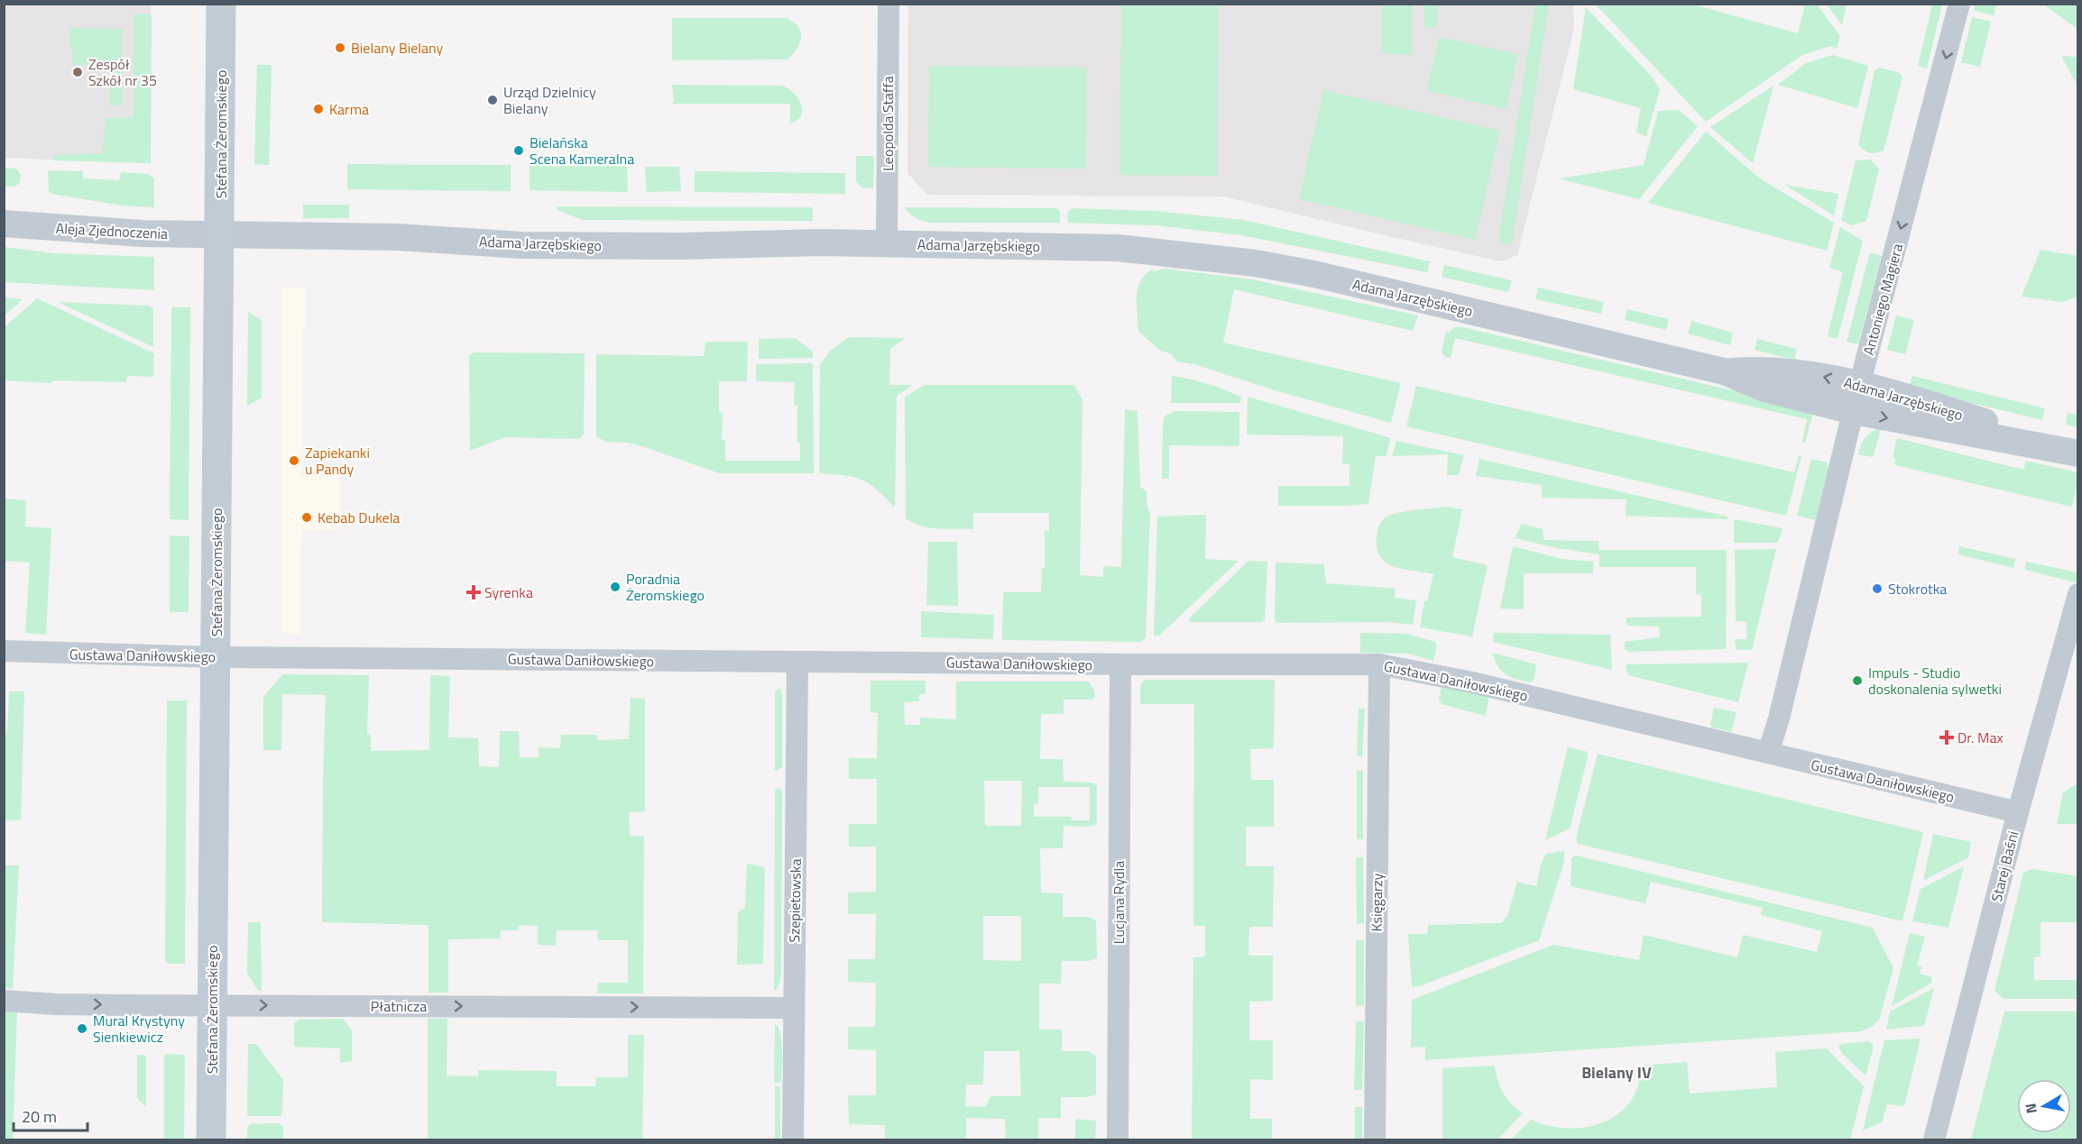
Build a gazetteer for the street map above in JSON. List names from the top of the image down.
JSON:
{
  "streets": {
    "main road": ["Stefana Żeromskiego"],
    "street": [
      "Leopolda Staffa",
      "Aleja Zjednoczenia",
      "Adama Jarzębskiego",
      "Antoniego Magiera",
      "Gustawa Daniłowskiego",
      "Starej Baśni",
      "Szepietowska",
      "Lucjana Rydla",
      "Księgarzy",
      "Płatnicza"
    ]
  },
  "crossings": [
    ["Leopolda Staffa", "Adama Jarzębskiego"],
    ["Stefana Żeromskiego", "Aleja Zjednoczenia"],
    ["Stefana Żeromskiego", "Adama Jarzębskiego"],
    ["Stefana Żeromskiego", "Gustawa Daniłowskiego"],
    ["Stefana Żeromskiego", "Płatnicza"],
    ["Aleja Zjednoczenia", "Adama Jarzębskiego"],
    ["Adama Jarzębskiego", "Antoniego Magiera"],
    ["Antoniego Magiera", "Gustawa Daniłowskiego"],
    ["Gustawa Daniłowskiego", "Starej Baśni"],
    ["Gustawa Daniłowskiego", "Szepietowska"],
    ["Gustawa Daniłowskiego", "Lucjana Rydla"],
    ["Gustawa Daniłowskiego", "Księgarzy"],
    ["Szepietowska", "Płatnicza"]
  ],
  "one_way": ["Antoniego Magiera", "Płatnicza"],
  "districts": ["Bielany IV"],
  "places": {
    "other": [
      "Bielany Bielany",
      "Zespół Szkół nr 35",
      "Urząd Dzielnicy Bielany",
      "Karma",
      "Bielańska Scena Kameralna",
      "Zapiekanki u Pandy",
      "Kebab Dukela",
      "Poradnia Żeromskiego",
      "Stokrotka",
      "Impuls - Studio doskonalenia sylwetki",
      "Mural Krystyny Sienkiewicz"
    ],
    "health": ["Syrenka", "Dr. Max"]
  },
  "scale_bar": "20 m",
  "north": "left"
}
